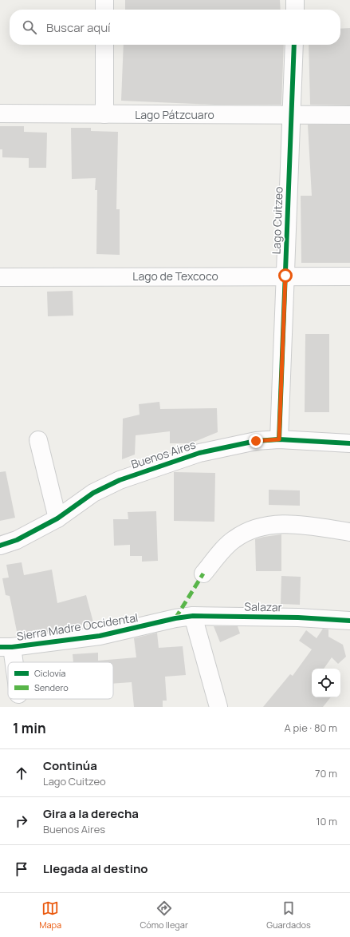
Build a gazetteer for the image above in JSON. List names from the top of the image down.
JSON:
{
  "streets": {
    "street": [
      "Lago Pátzcuaro",
      "Lago Cuitzeo",
      "Lago de Texcoco",
      "Buenos Aires",
      "Salazar",
      "Sierra Madre Occidental"
    ]
  },
  "crossings": [
    ["Lago Pátzcuaro", "Lago Cuitzeo"],
    ["Lago Cuitzeo", "Lago de Texcoco"],
    ["Lago Cuitzeo", "Buenos Aires"],
    ["Salazar", "Sierra Madre Occidental"]
  ],
  "legend": ["Ciclovía", "Sendero"],
  "page": {
    "search": "Buscar aquí",
    "heading": ["1 min", "A pie · 80 m"],
    "list": [
      ["Continúa", "Lago Cuitzeo", "70 m"],
      ["Gira a la derecha", "Buenos Aires", "10 m"],
      "Llegada al destino"
    ],
    "nav": ["Mapa", "Cómo llegar", "Guardados"]
  }
}
